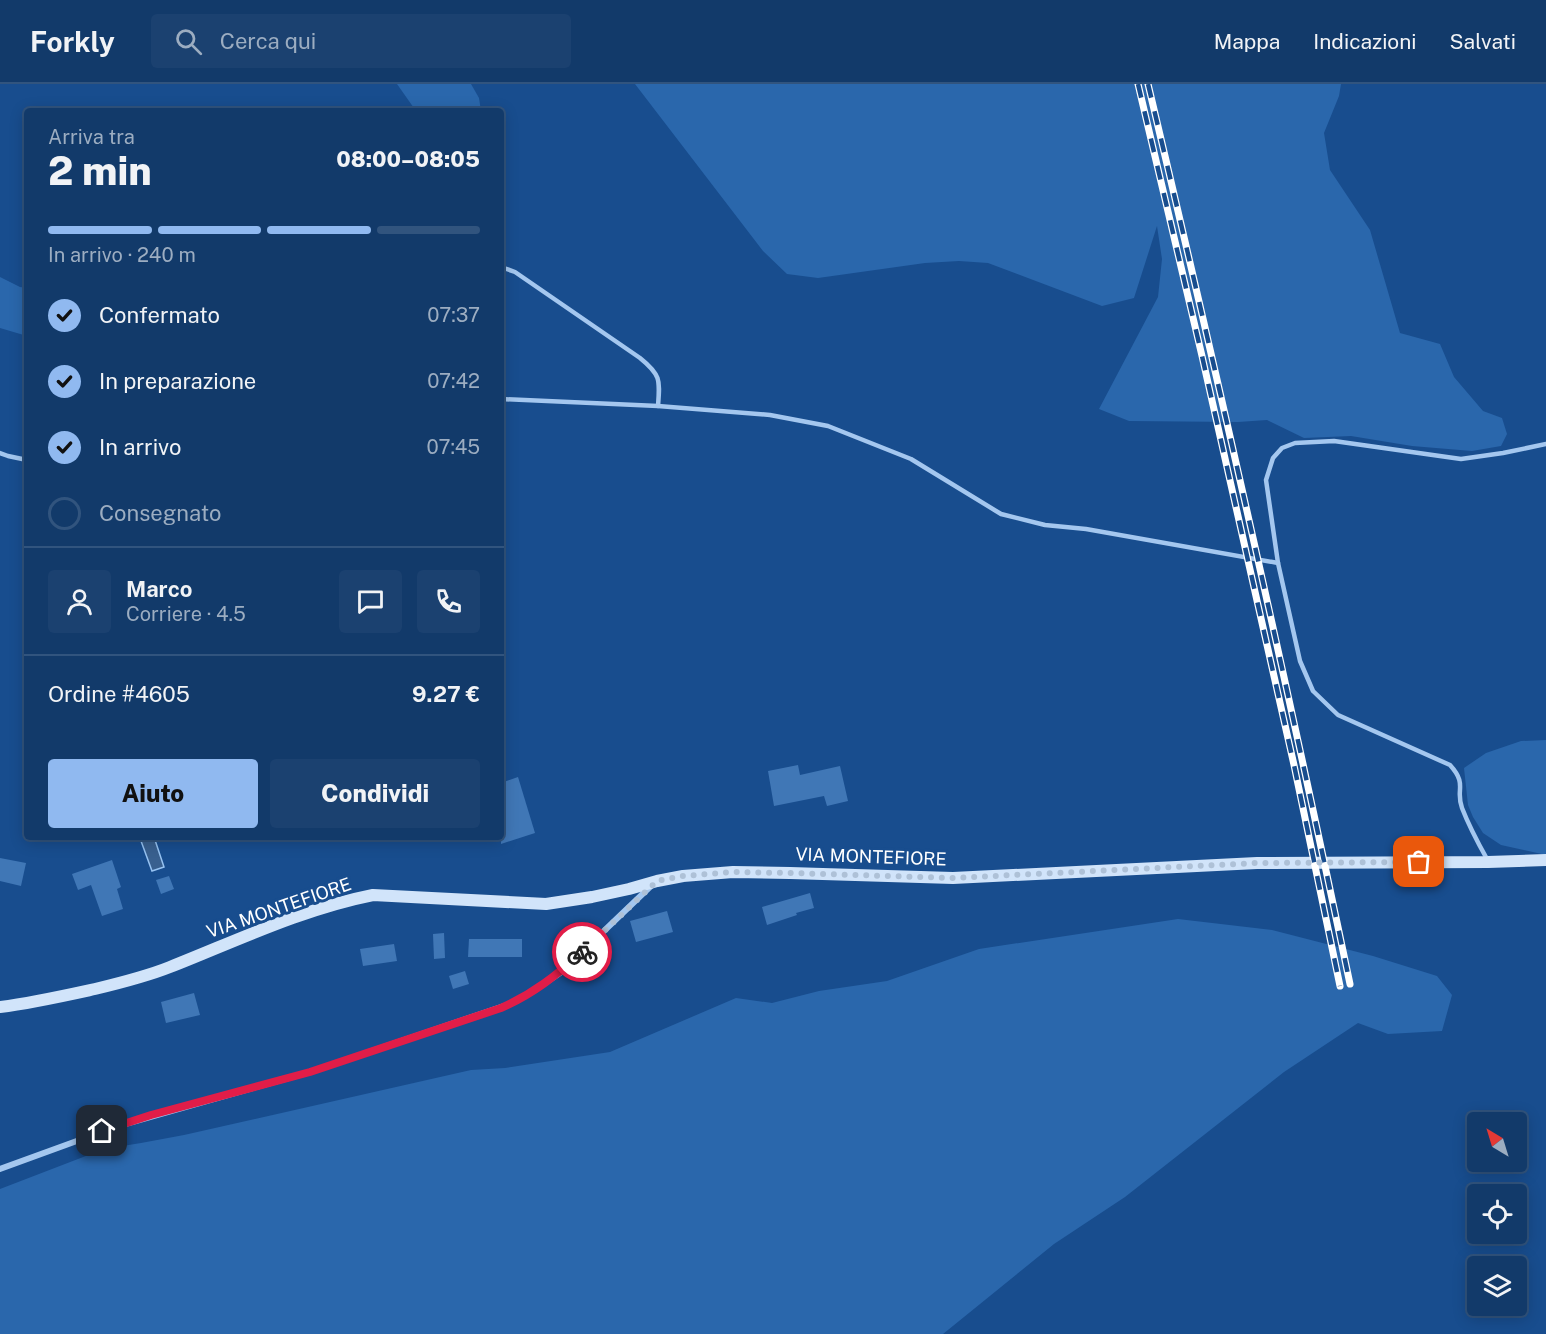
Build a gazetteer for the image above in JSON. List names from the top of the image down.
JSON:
{
  "streets": {
    "main road": ["VIA MONTEFIORE"]
  },
  "north": "top left",
  "page": {
    "header": "Forkly",
    "search": "Cerca qui",
    "nav": ["Mappa", "Indicazioni", "Salvati"],
    "heading": ["2 min", "Arriva tra", "08:00–08:05"],
    "panel": [
      "Marco",
      "Corriere · 4.5",
      "Ordine #4605",
      "9.27 €"
    ],
    "bar": "In arrivo · 240 m",
    "list": [
      ["Confermato", "07:37"],
      ["In preparazione", "07:42"],
      ["In arrivo", "07:45"],
      "Consegnato"
    ],
    "buttons": ["Aiuto", "Condividi"]
  }
}
